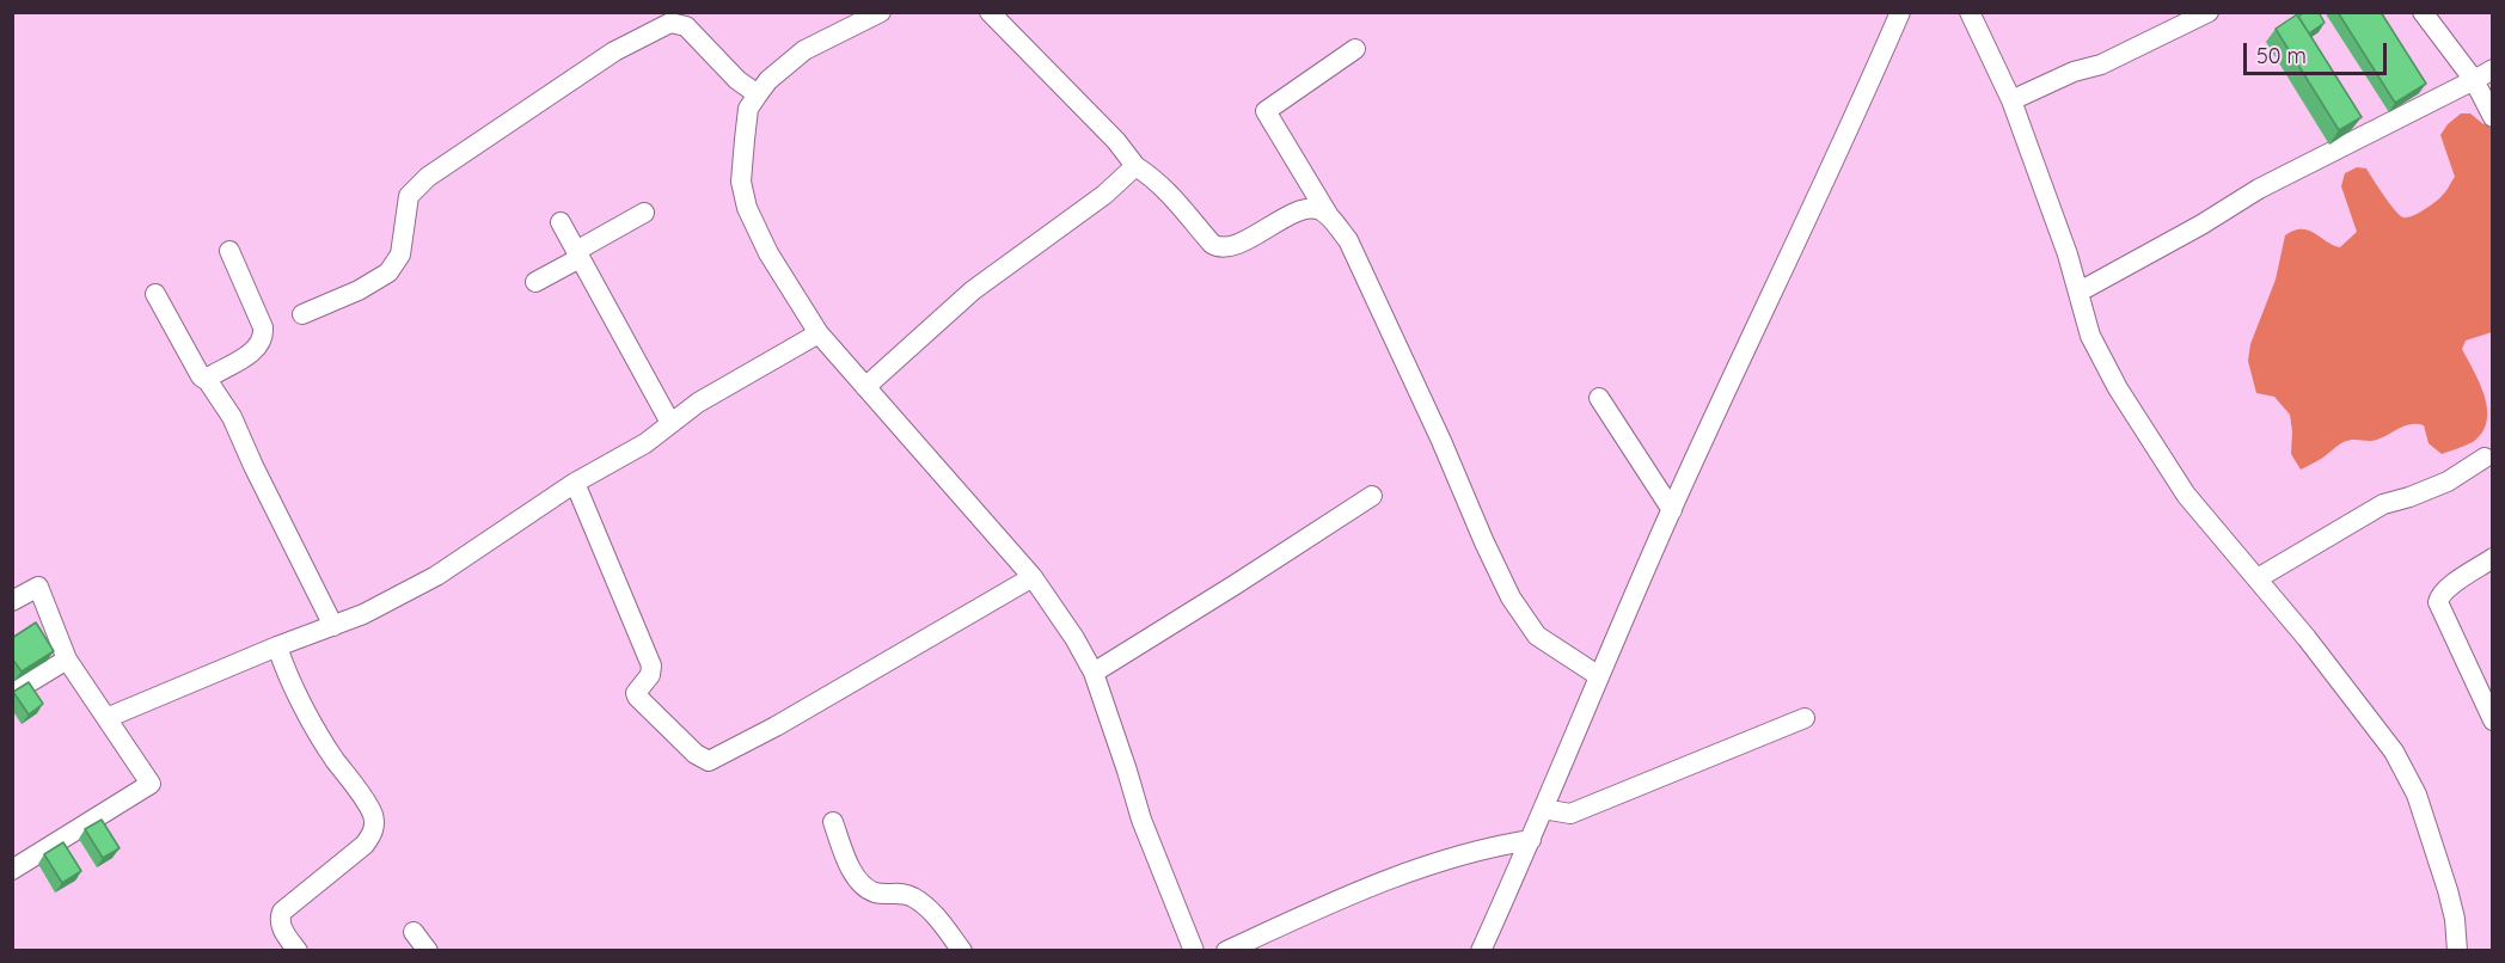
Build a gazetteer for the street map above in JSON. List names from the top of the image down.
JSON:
{
  "scale_bar": "50 m"
}
